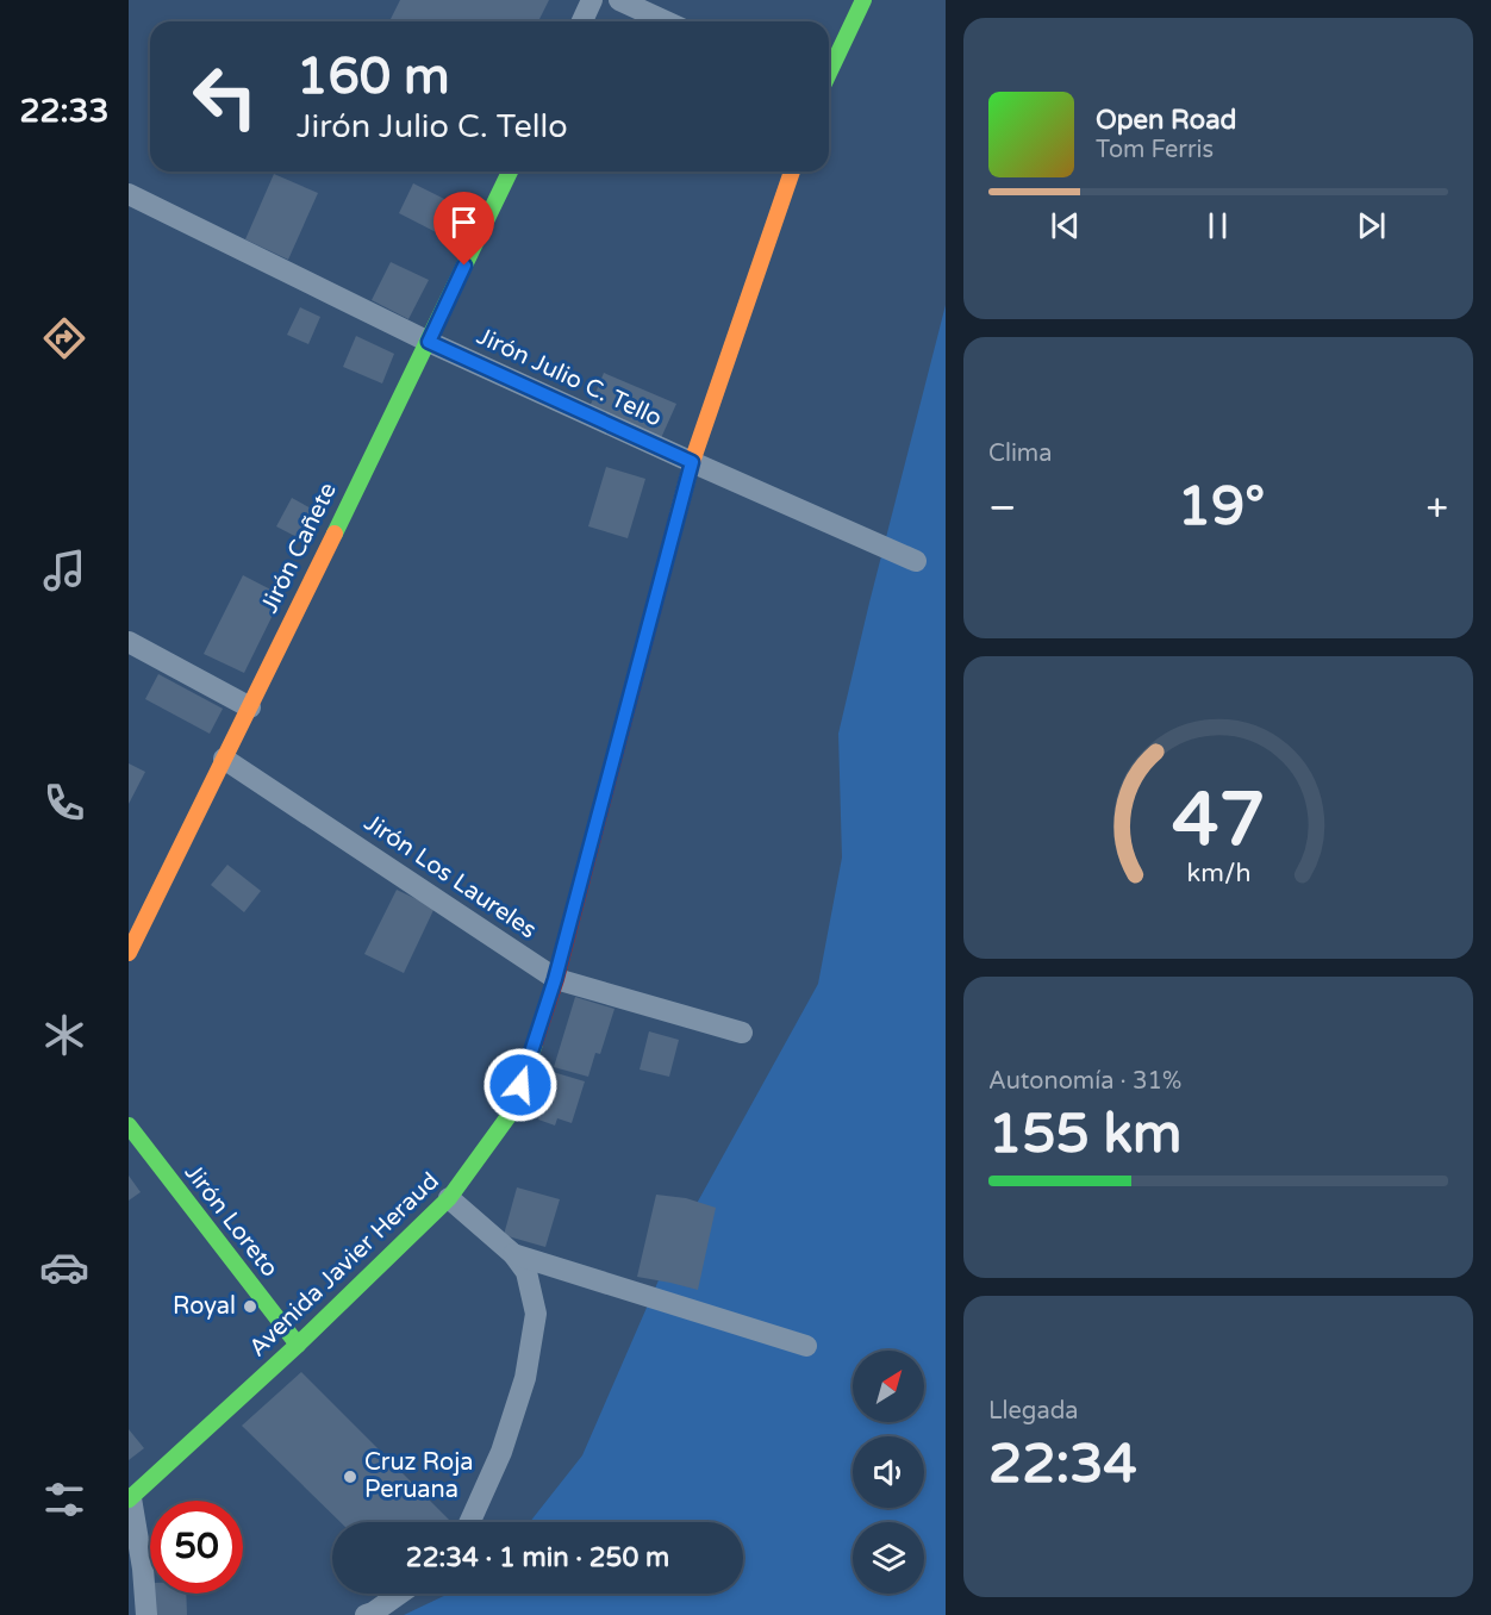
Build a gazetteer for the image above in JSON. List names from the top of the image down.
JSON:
{
  "streets": {
    "main road": ["Jirón Cañete", "Jirón Loreto", "Avenida Javier Heraud"],
    "street": ["Jirón Julio C. Tello", "Jirón Los Laureles"]
  },
  "crossings": [
    ["Jirón Julio C. Tello", "Jirón Cañete"],
    ["Jirón Julio C. Tello", "Avenida Javier Heraud"],
    ["Jirón Cañete", "Jirón Los Laureles"],
    ["Jirón Los Laureles", "Avenida Javier Heraud"],
    ["Jirón Loreto", "Avenida Javier Heraud"]
  ],
  "places": ["Royal", "Cruz Roja Peruana"],
  "north": "top right",
  "page": {
    "tabs": "22:33",
    "turn": ["160 m", "Jirón Julio C. Tello"],
    "song": ["Open Road", "Tom Ferris"],
    "tile": [
      "Clima",
      ["Autonomía · 31%", "155 km"],
      ["Llegada", "22:34"]
    ],
    "heat": ["−", "19°", "+"],
    "limit": "50",
    "trip": "22:34 · 1 min · 250 m",
    "gauge": ["47", "km/h"]
  }
}
